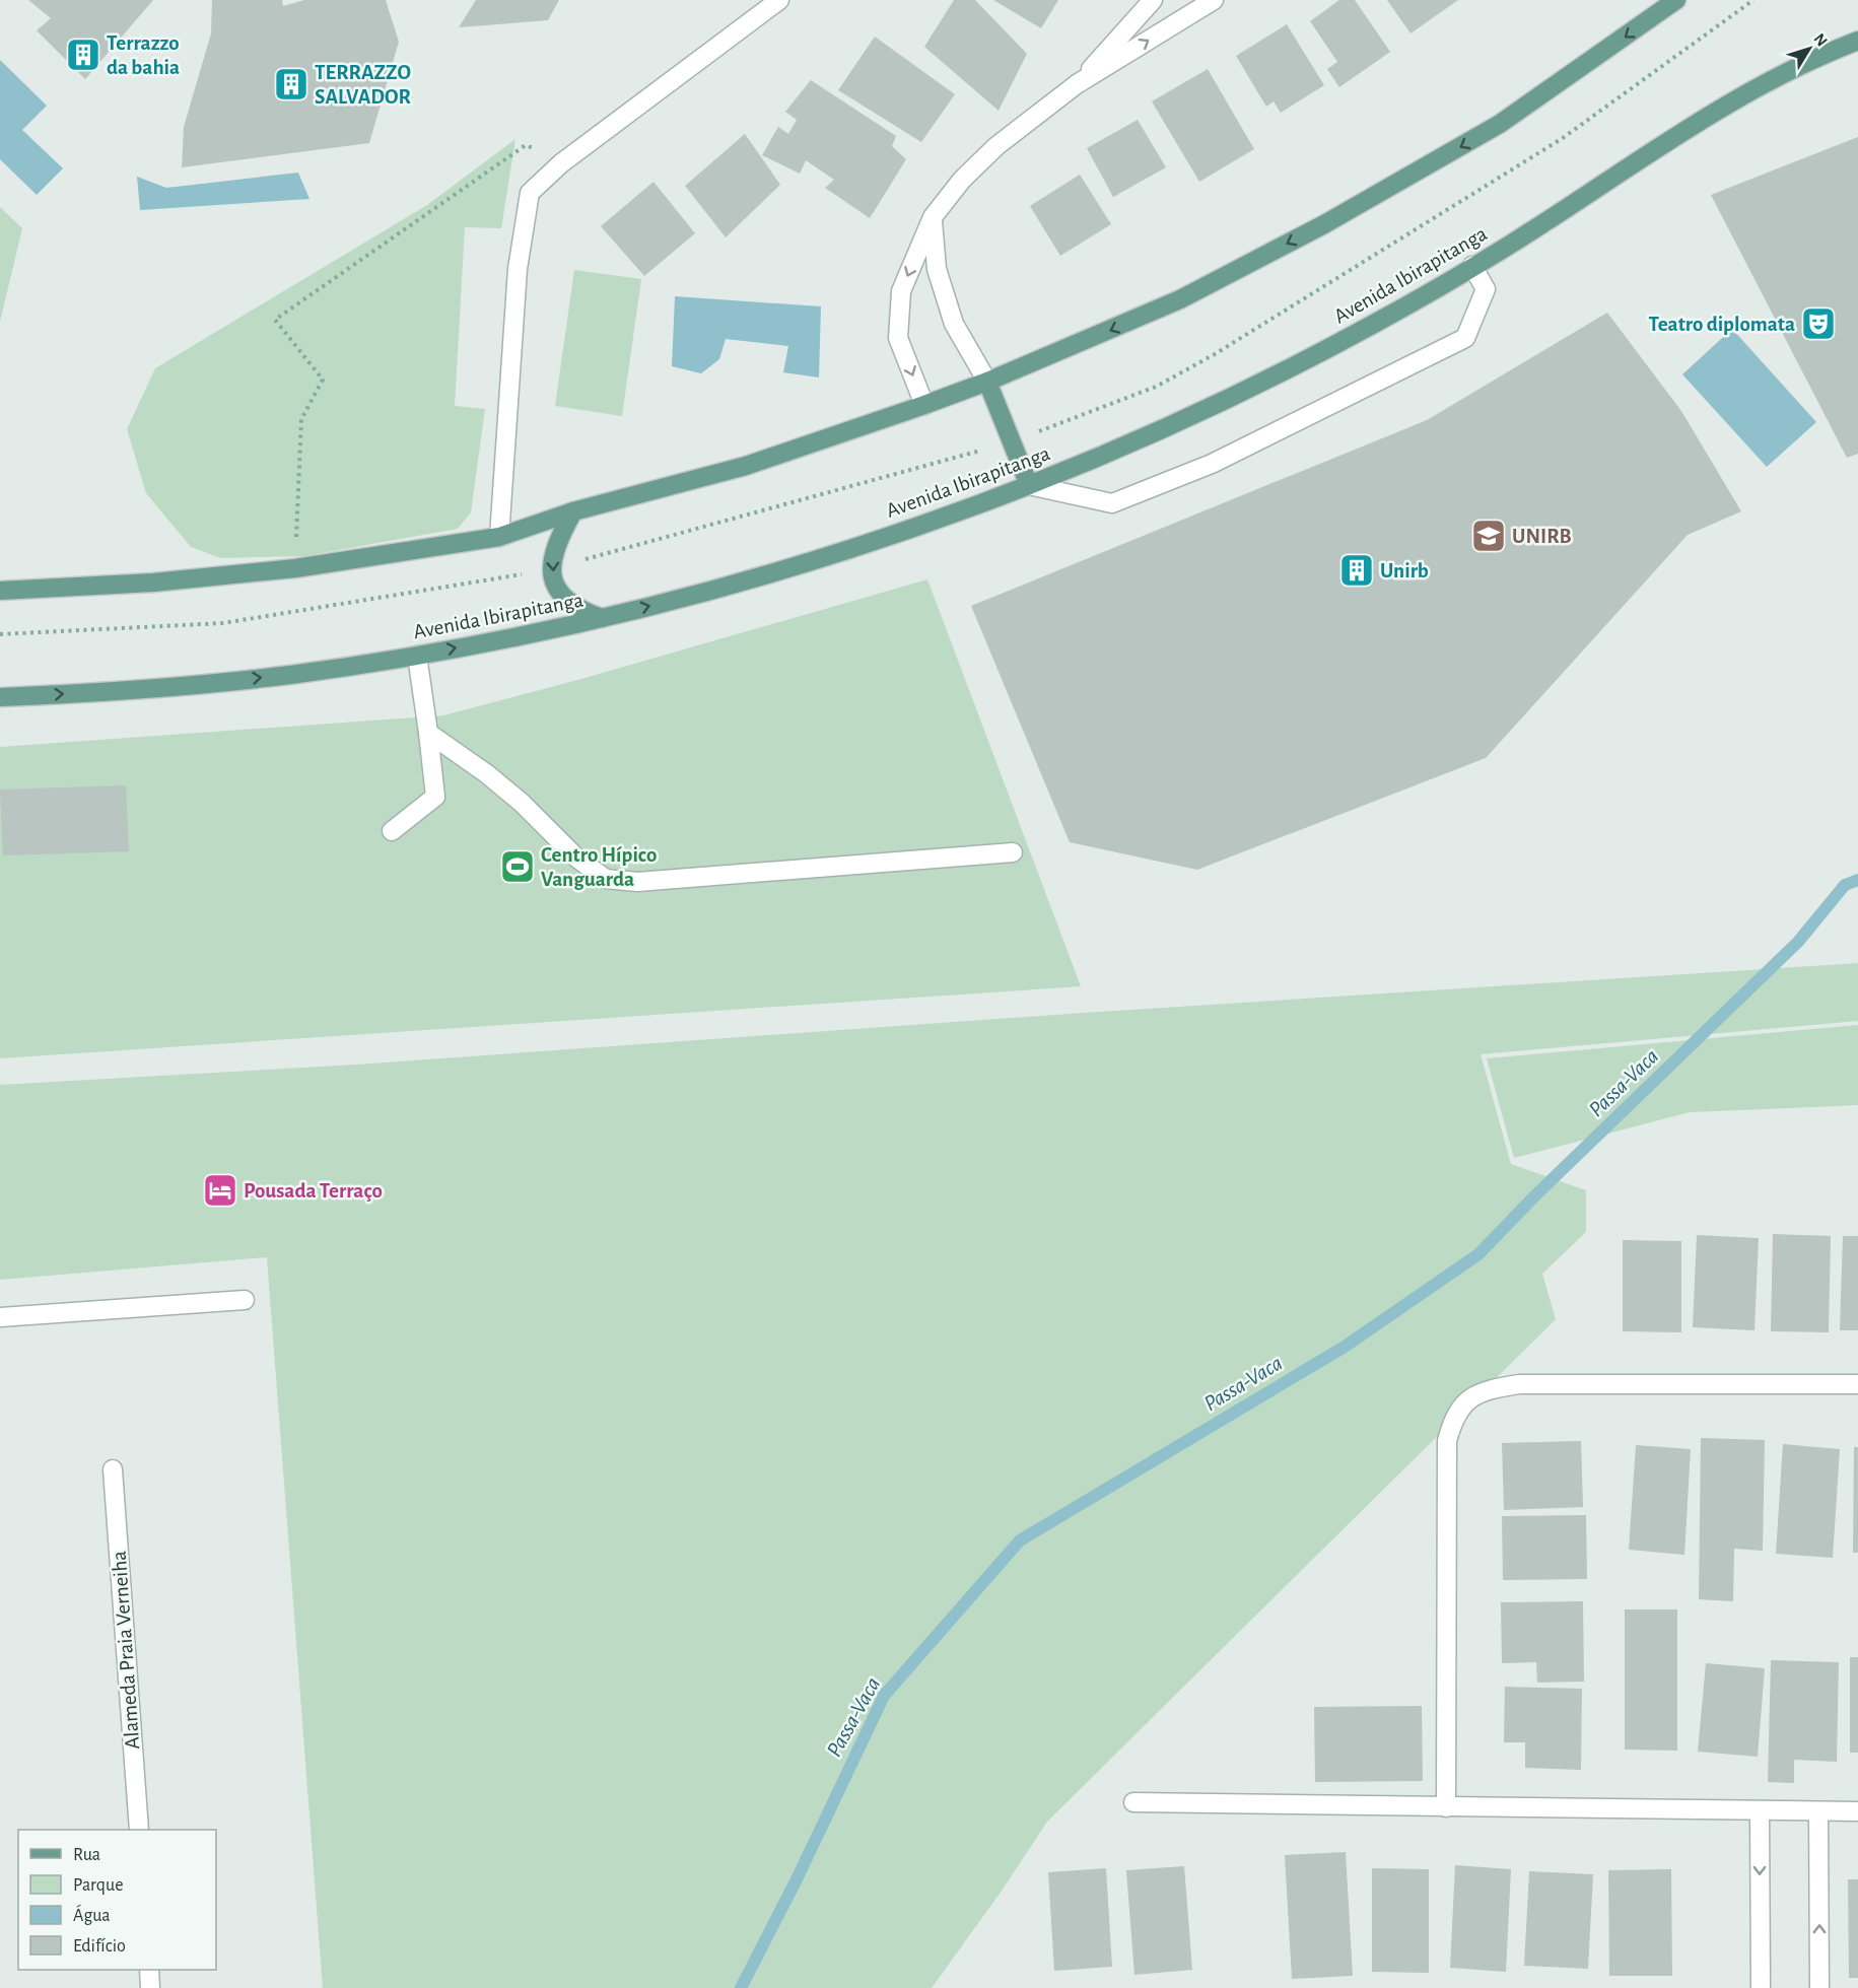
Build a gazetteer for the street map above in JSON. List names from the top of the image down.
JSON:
{
  "streets": {
    "main road": ["Avenida Ibirapitanga"],
    "street": ["Alameda Praia Verneiha"]
  },
  "water": ["Passa-Vaca"],
  "places": {
    "building": ["Terrazzo da bahia", "TERRAZZO SALVADOR", "Unirb"],
    "theatre": ["Teatro diplomata"],
    "school or university": ["UNIRB"],
    "sports": ["Centro Hípico Vanguarda"],
    "hotel": ["Pousada Terraço"]
  },
  "legend": [
    "Rua",
    "Parque",
    "Água",
    "Edifício"
  ],
  "north": "top right"
}
